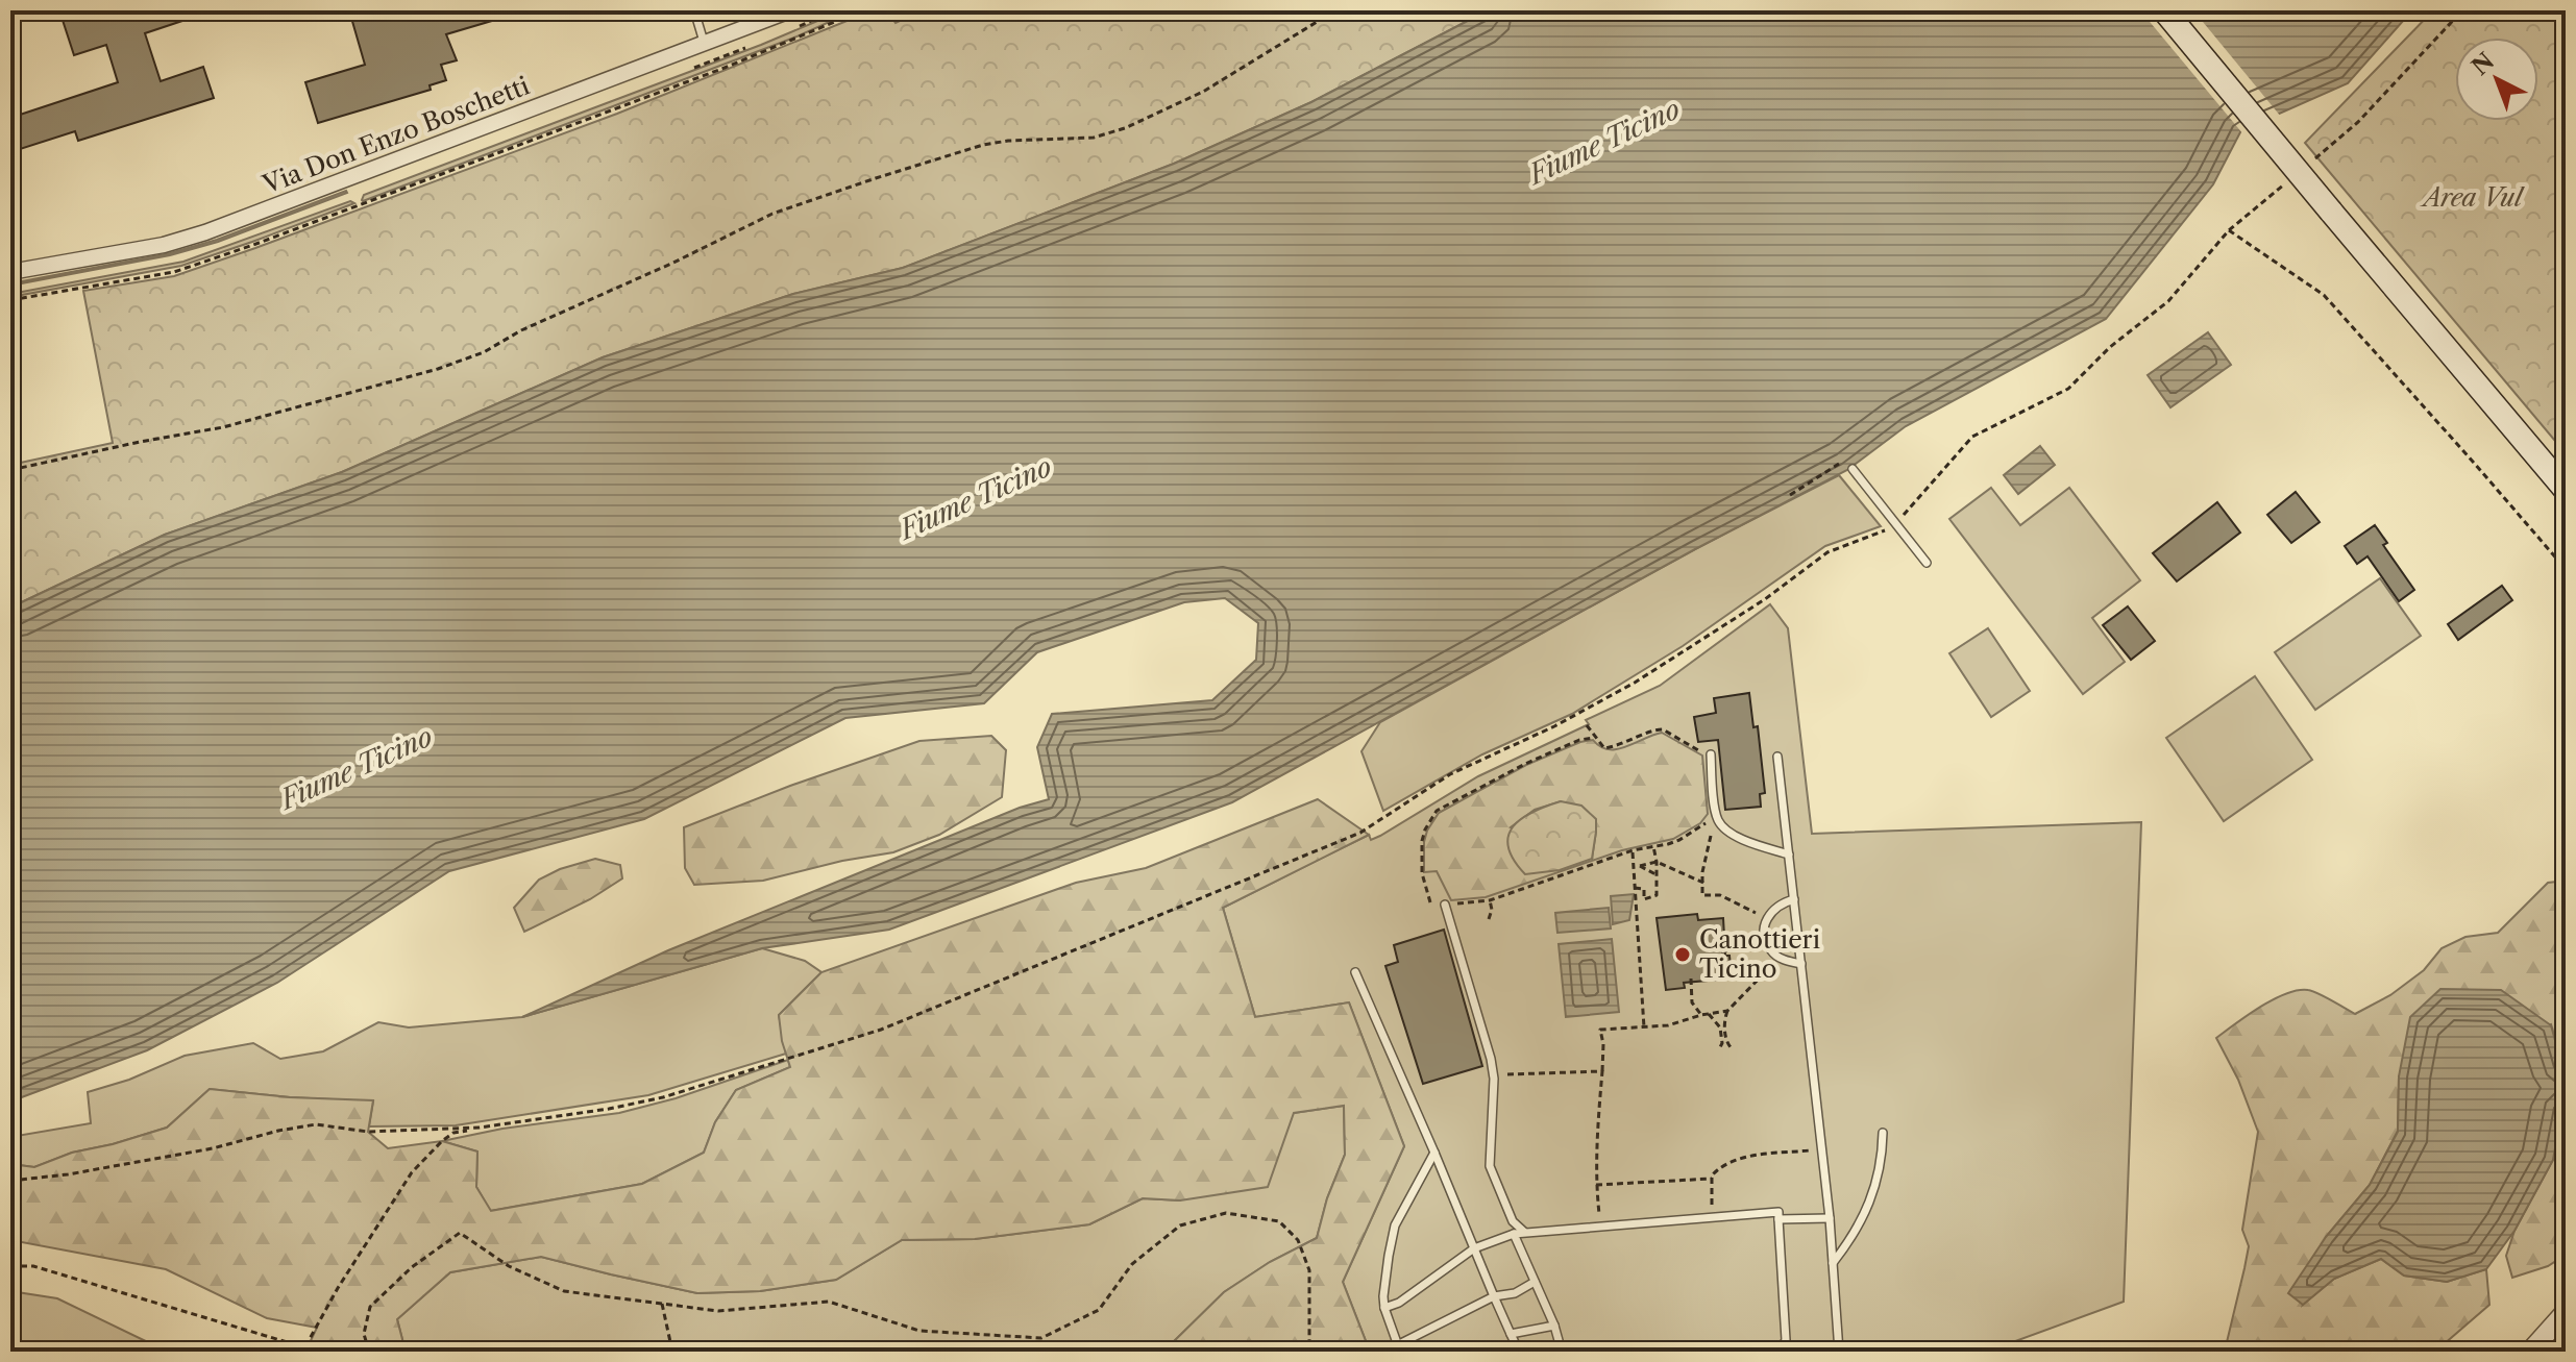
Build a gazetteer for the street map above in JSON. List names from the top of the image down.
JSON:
{
  "streets": {
    "street": ["Via Don Enzo Boschetti"]
  },
  "water": ["Fiume Ticino"],
  "parks": ["Area Vul"],
  "places": ["Canottieri Ticino"],
  "north": "top left"
}
